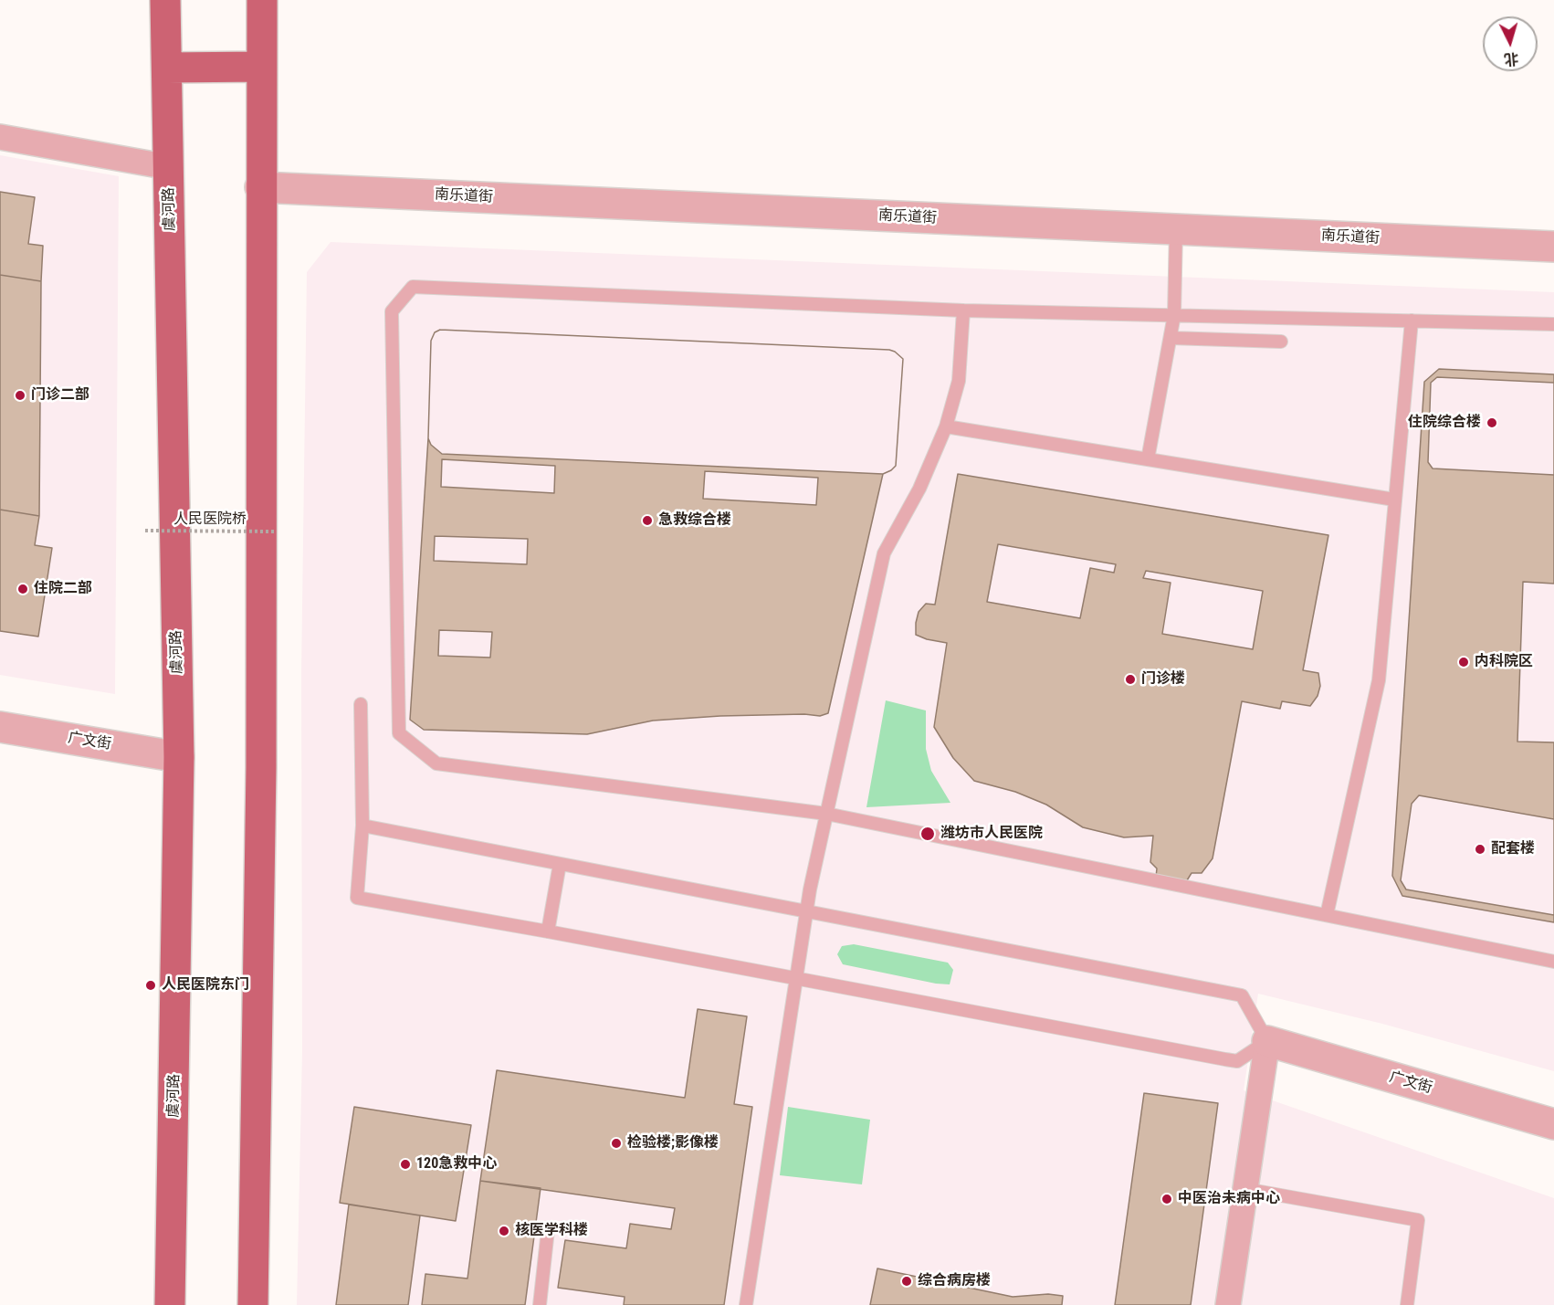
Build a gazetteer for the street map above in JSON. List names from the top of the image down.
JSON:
{
  "streets": {
    "main road": ["虞河路"],
    "street": ["南乐道街", "广文街"],
    "path": ["人民医院桥"]
  },
  "crossings": [
    ["虞河路", "广文街"]
  ],
  "places": [
    "门诊二部",
    "住院综合楼",
    "急救综合楼",
    "住院二部",
    "内科院区",
    "门诊楼",
    "潍坊市人民医院",
    "配套楼",
    "人民医院东门",
    "检验楼;影像楼",
    "120急救中心",
    "中医治未病中心",
    "核医学科楼",
    "综合病房楼"
  ],
  "north": "bottom"
}
